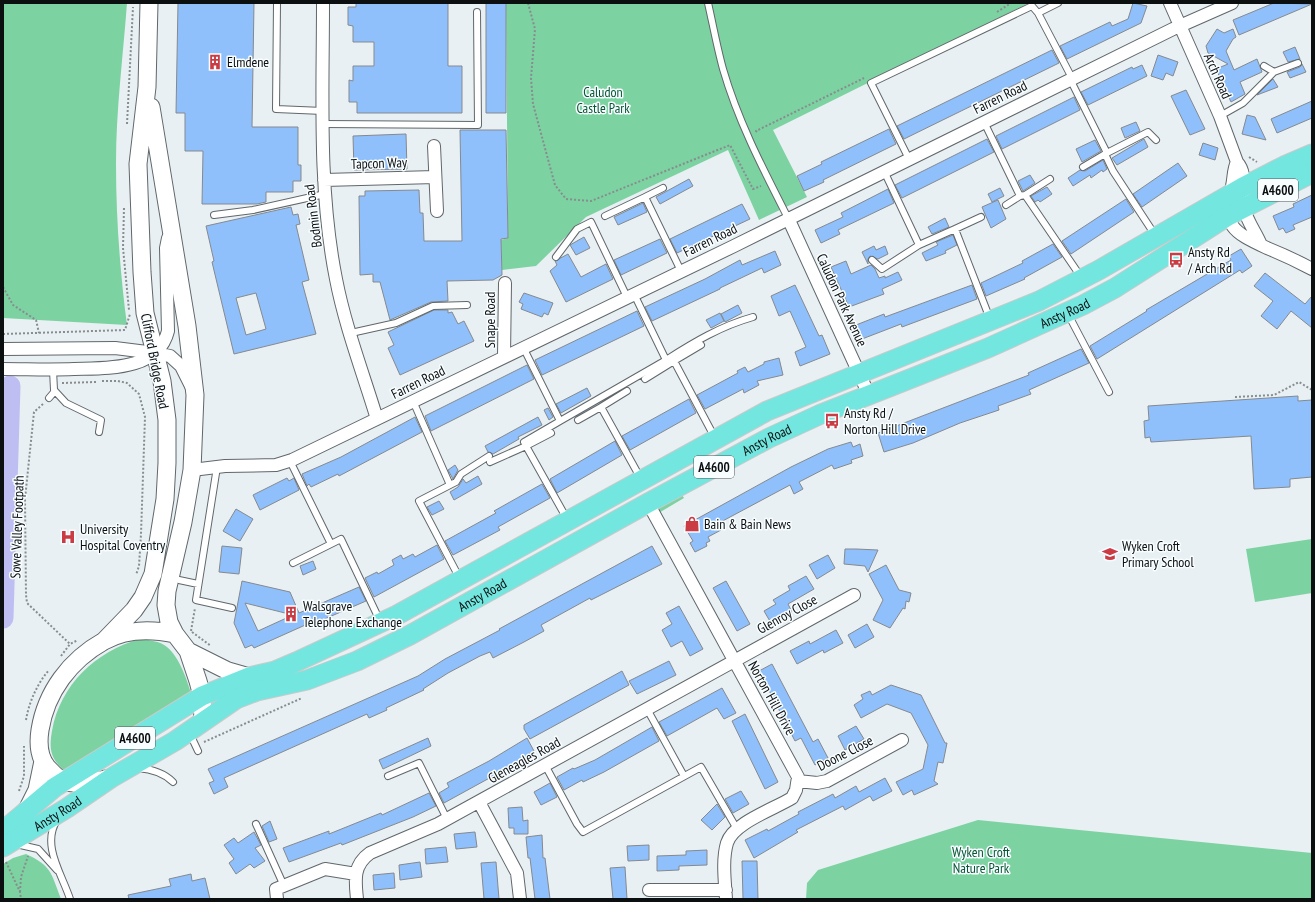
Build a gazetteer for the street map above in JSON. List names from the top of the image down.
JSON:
{
  "streets": {
    "highway": ["A4600", "Ansty Road"],
    "main road": ["Clifford Bridge Road"],
    "street": [
      "Arch Road",
      "Farren Road",
      "Tapcon Way",
      "Bodmin Road",
      "Caludon Park Avenue",
      "Snape Road",
      "Glenroy Close",
      "Norton Hill Drive",
      "Doone Close",
      "Gleneagles Road"
    ],
    "path": ["Sowe Valley Footpath"]
  },
  "crossings": [
    ["Arch Road", "Farren Road"],
    ["Farren Road", "Bodmin Road"],
    ["Farren Road", "Caludon Park Avenue"],
    ["Farren Road", "Snape Road"],
    ["Farren Road", "Clifford Bridge Road"],
    ["Tapcon Way", "Bodmin Road"],
    ["A4600", "Ansty Road"],
    ["Caludon Park Avenue", "Ansty Road"],
    ["Ansty Road", "Clifford Bridge Road"],
    ["Ansty Road", "Norton Hill Drive"],
    ["Glenroy Close", "Norton Hill Drive"],
    ["Glenroy Close", "Gleneagles Road"],
    ["Norton Hill Drive", "Doone Close"],
    ["Norton Hill Drive", "Gleneagles Road"]
  ],
  "parks": ["Caludon Castle Park", "Wyken Croft Nature Park"],
  "places": {
    "building": ["Elmdene", "Walsgrave Telephone Exchange"],
    "bus stop": ["Ansty Rd / Arch Rd", "Ansty Rd / Norton Hill Drive"],
    "shop": ["Bain & Bain News"],
    "hospital": ["University Hospital Coventry"],
    "school or university": ["Wyken Croft Primary School"]
  }
}
